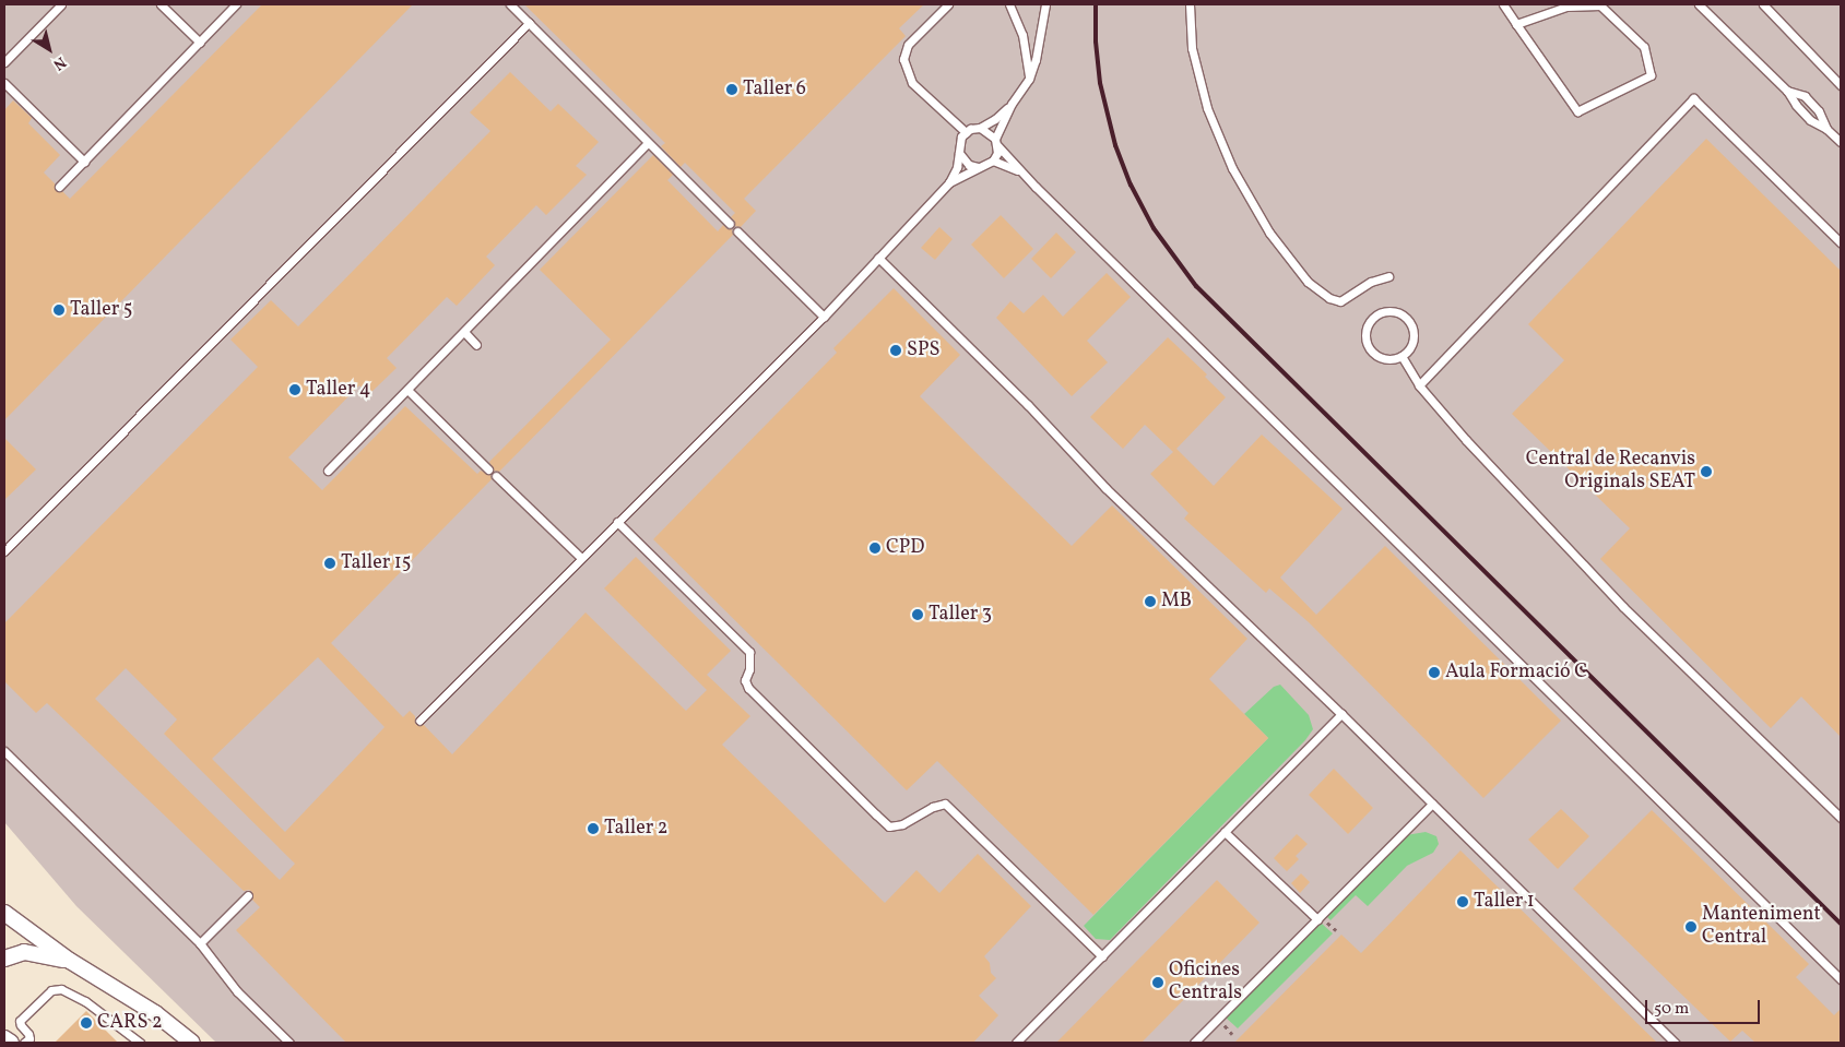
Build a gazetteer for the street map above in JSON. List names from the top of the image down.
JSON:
{
  "places": [
    "Taller 6",
    "Taller 5",
    "SPS",
    "Taller 4",
    "Central de Recanvis Originals SEAT",
    "CPD",
    "Taller 15",
    "MB",
    "Taller 3",
    "Aula Formació C",
    "Taller 2",
    "Taller 1",
    "Manteniment Central",
    "Oficines Centrals",
    "CARS 2"
  ],
  "scale_bar": "50 m",
  "north": "bottom right"
}
